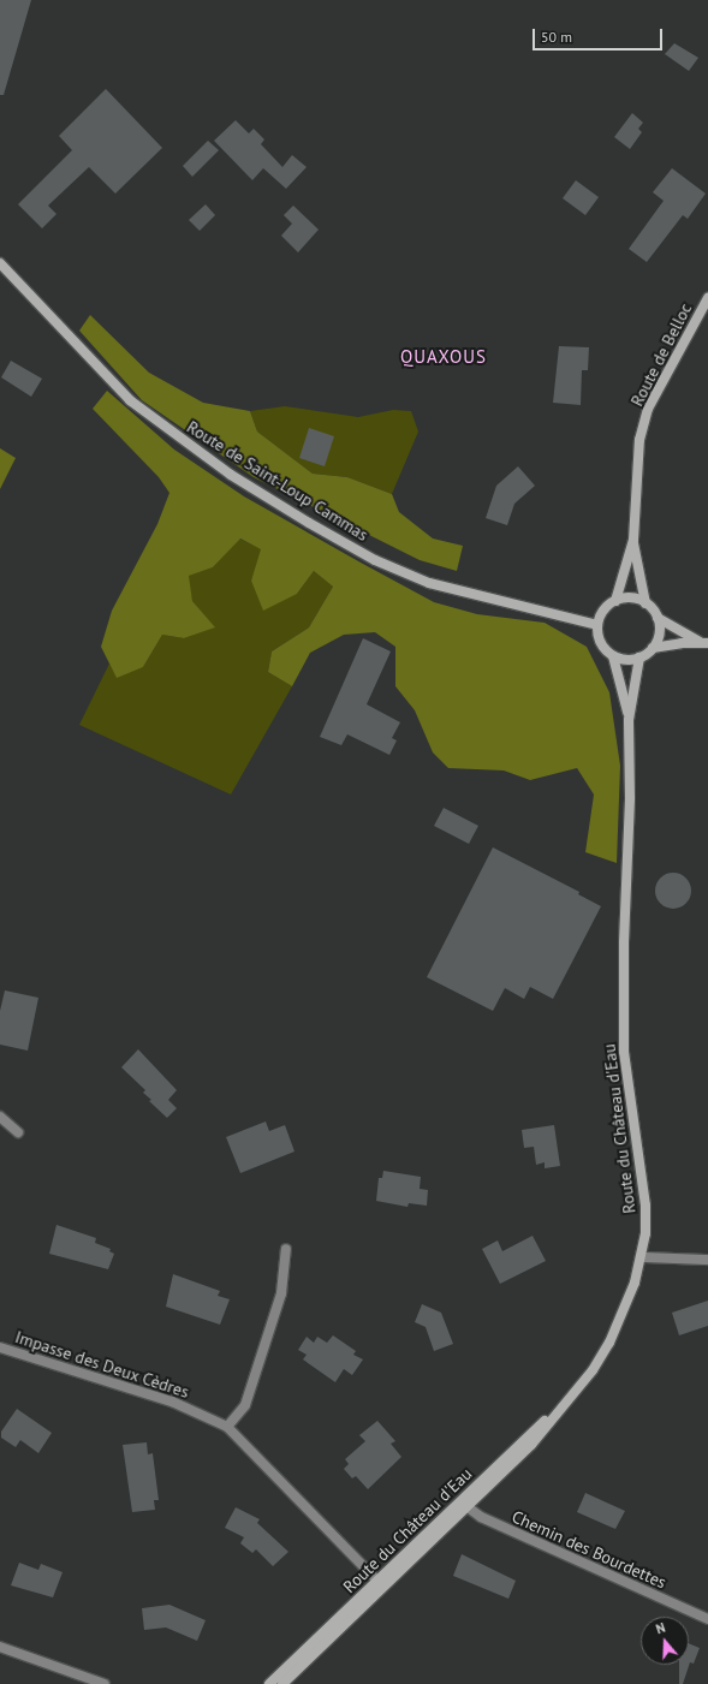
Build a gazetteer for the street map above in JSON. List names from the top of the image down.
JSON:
{
  "streets": {
    "street": [
      "Route de Belloc",
      "Route de Saint-Loup Cammas",
      "Route du Château d'Eau",
      "Impasse des Deux Cèdres",
      "Chemin des Bourdettes"
    ]
  },
  "crossings": [
    ["Route de Belloc", "Route de Saint-Loup Cammas"],
    ["Route de Belloc", "Route du Château d'Eau"],
    ["Route de Saint-Loup Cammas", "Route du Château d'Eau"],
    ["Route du Château d'Eau", "Impasse des Deux Cèdres"],
    ["Route du Château d'Eau", "Chemin des Bourdettes"]
  ],
  "districts": ["QUAXOUS"],
  "scale_bar": "50 m",
  "north": "top"
}
